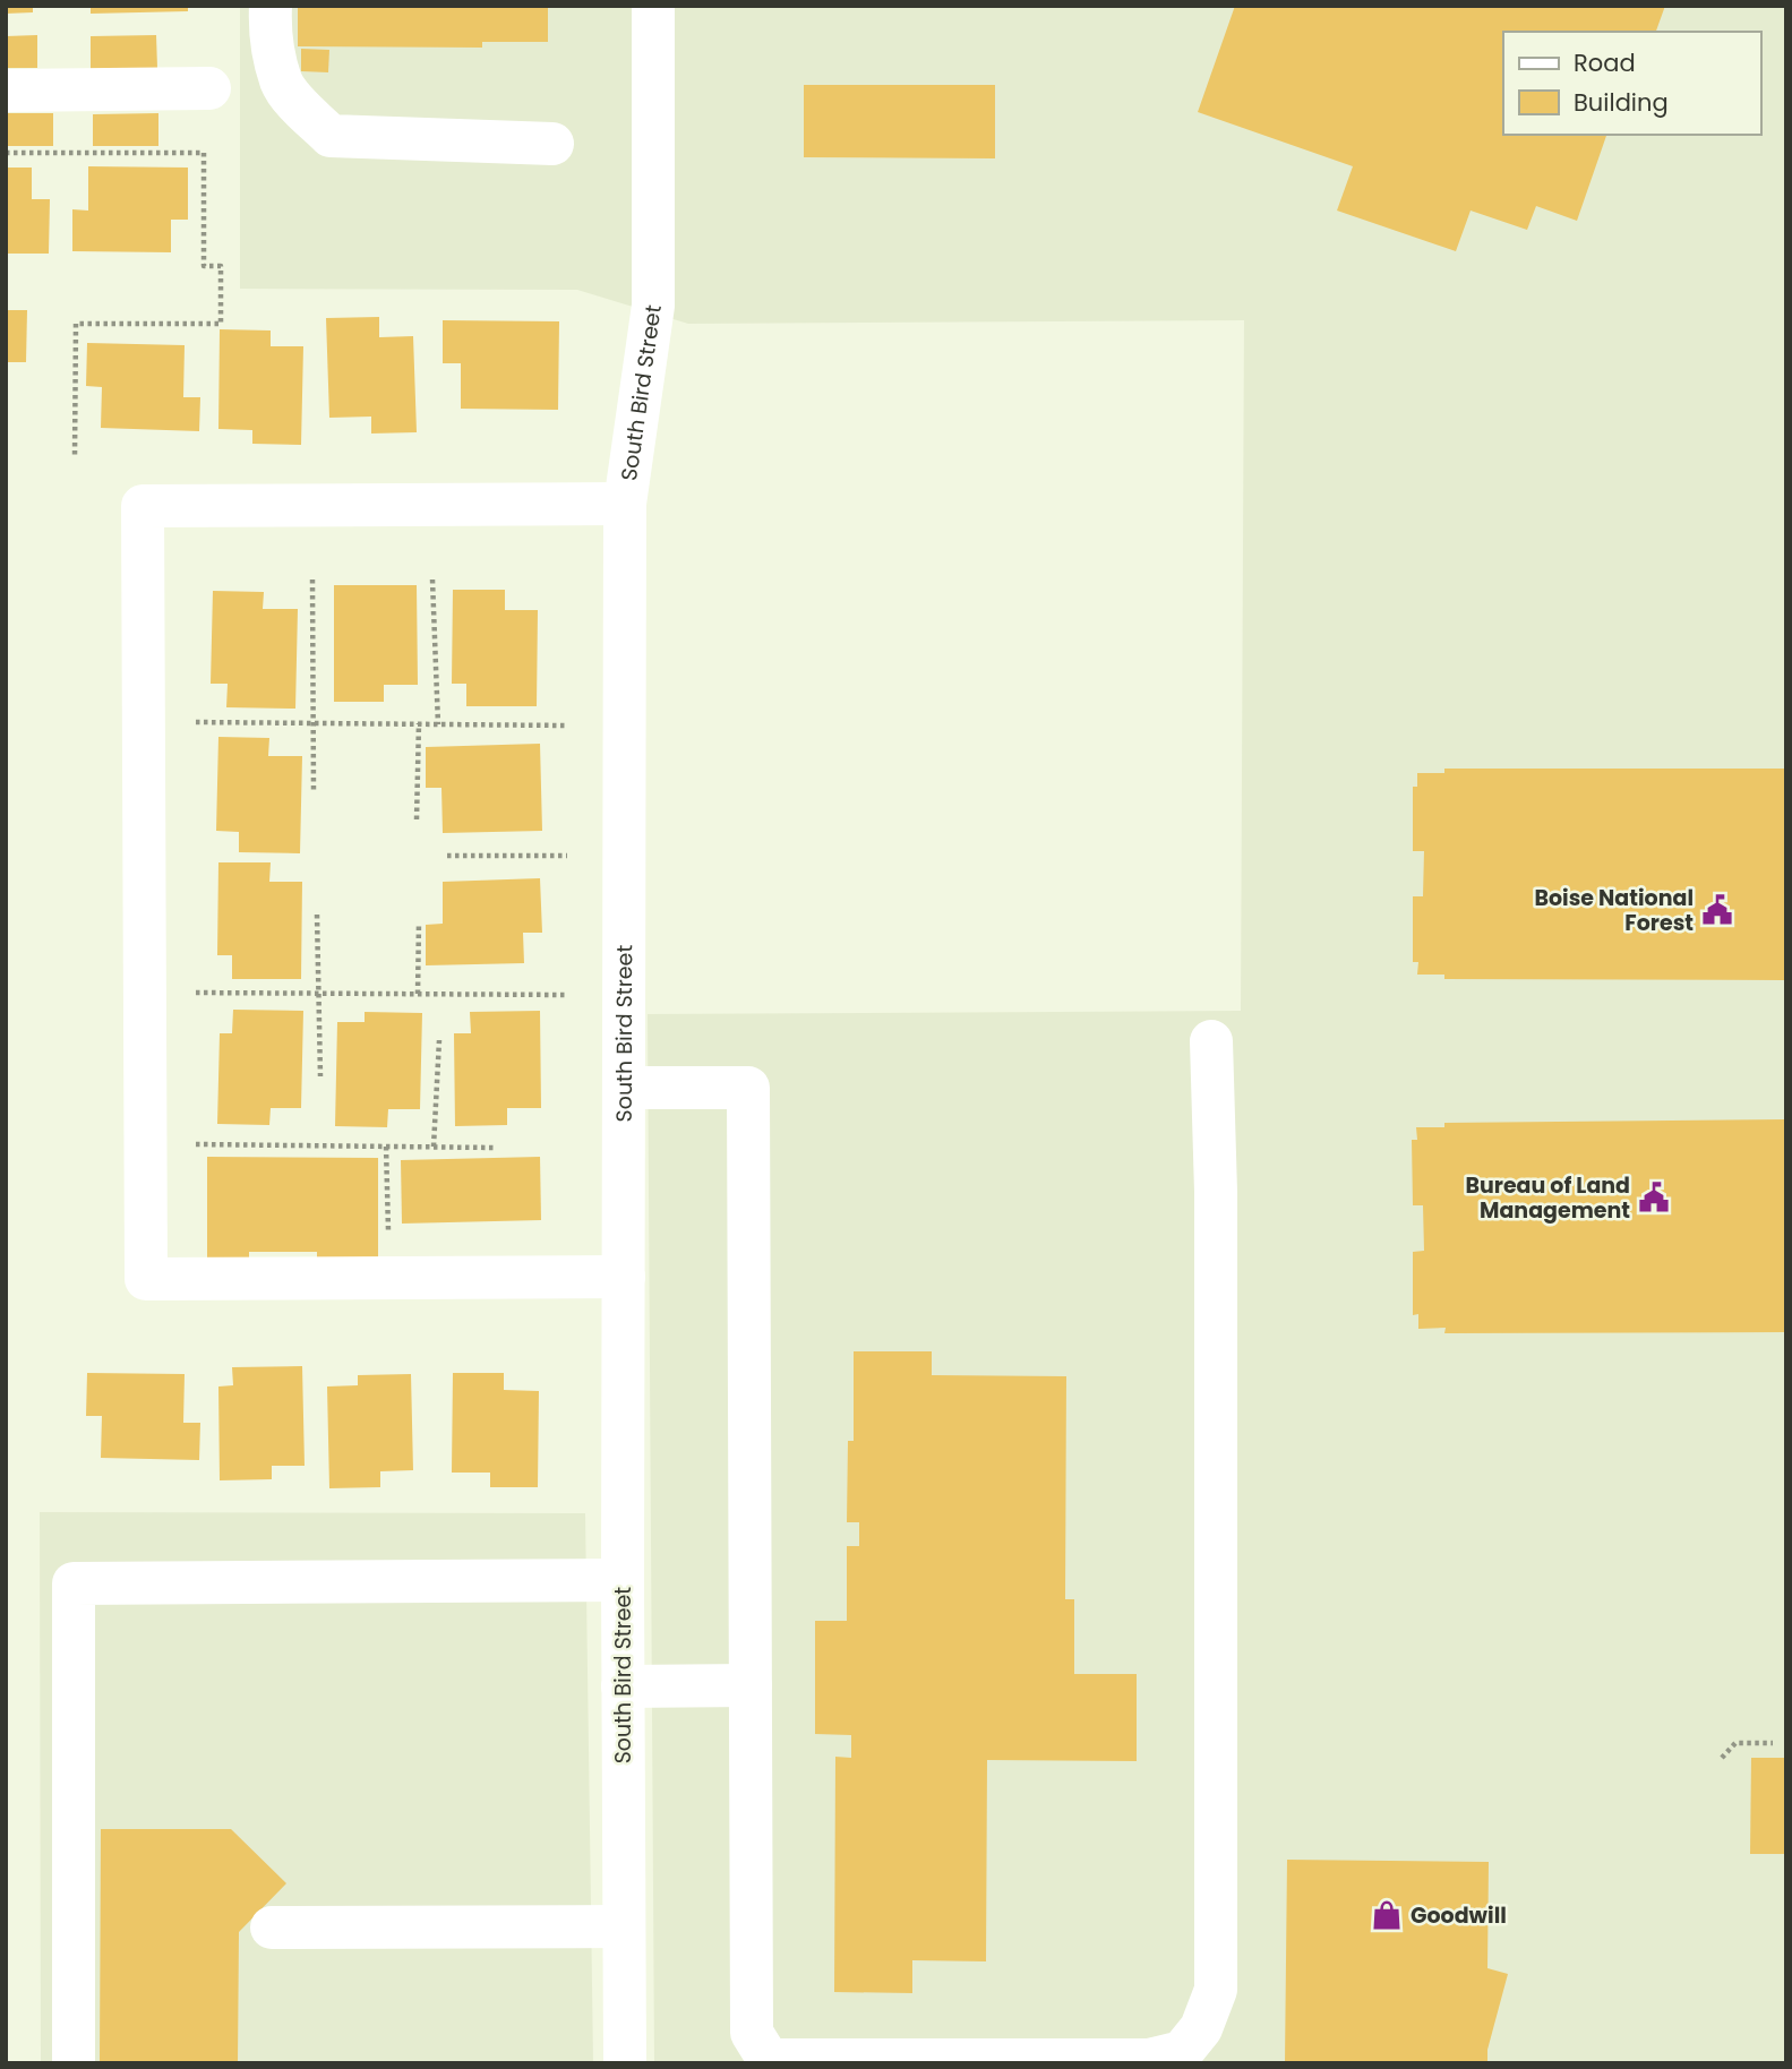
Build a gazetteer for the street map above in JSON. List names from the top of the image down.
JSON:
{
  "streets": {
    "street": ["South Bird Street"]
  },
  "places": {
    "public building": ["Boise National Forest", "Bureau of Land Management"],
    "shop": ["Goodwill"]
  },
  "legend": ["Road", "Building"]
}
